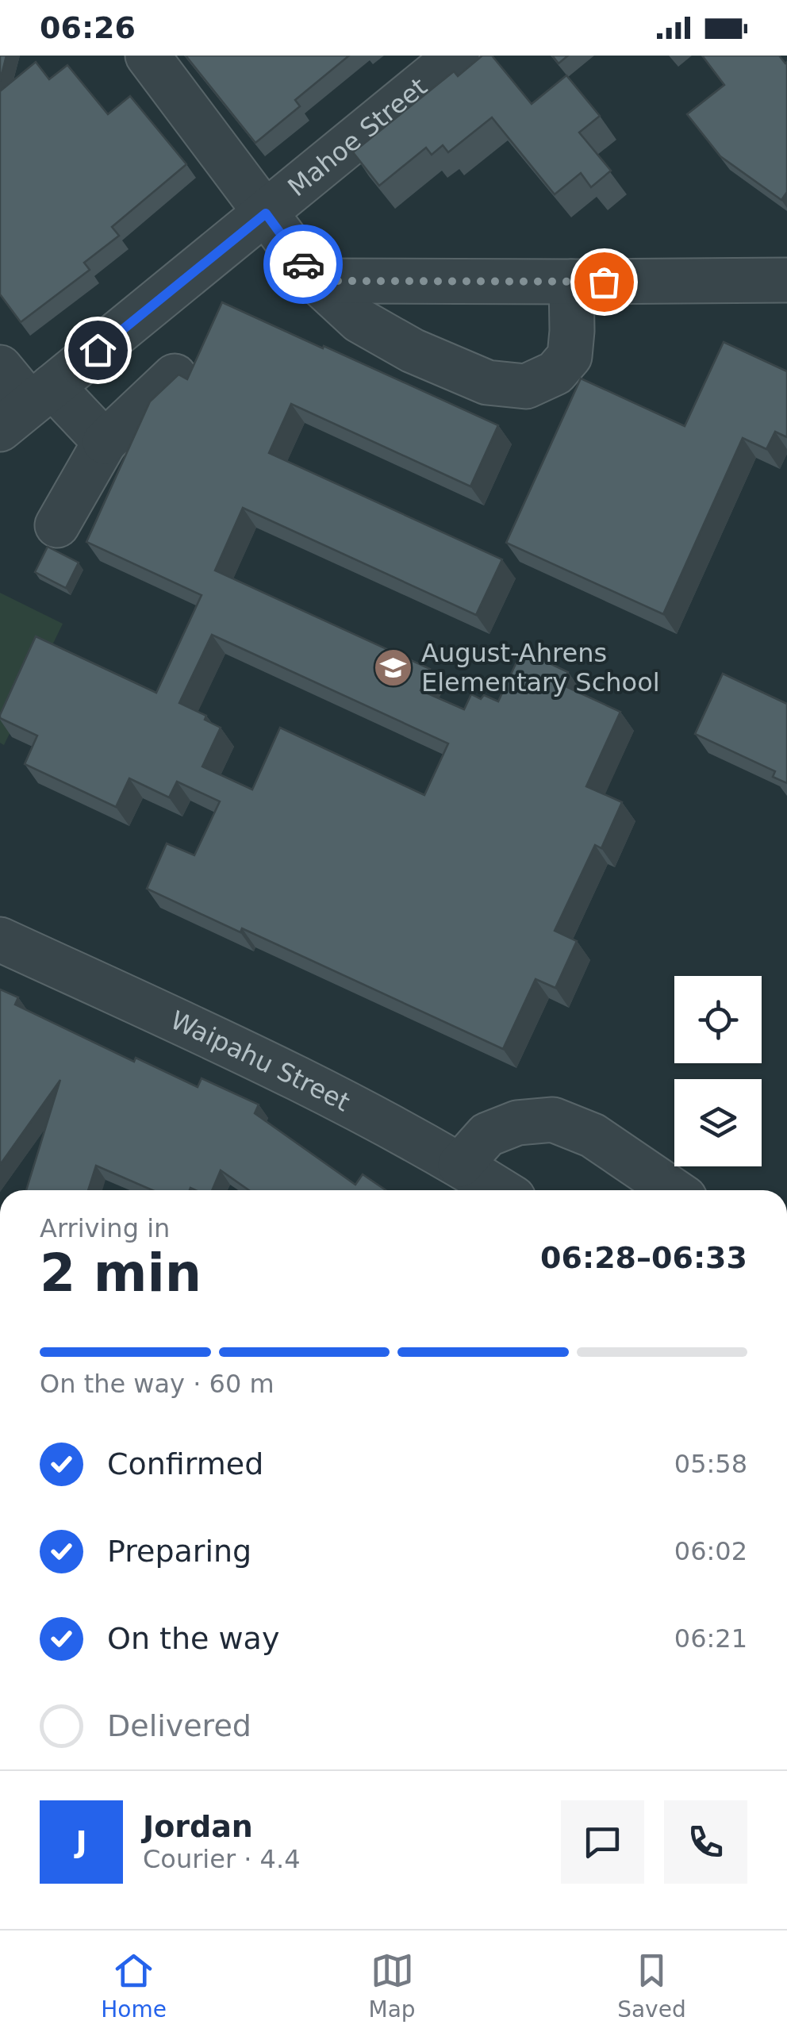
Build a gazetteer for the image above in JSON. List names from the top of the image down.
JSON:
{
  "streets": {
    "street": ["Mahoe Street", "Waipahu Street"]
  },
  "places": {
    "school or university": ["August-Ahrens Elementary School"]
  },
  "page": {
    "status": "06:26",
    "heading": ["2 min", "Arriving in", "06:28–06:33"],
    "panel": ["Jordan", "Courier · 4.4"],
    "bar": "On the way · 60 m",
    "list": [
      ["Confirmed", "05:58"],
      ["Preparing", "06:02"],
      ["On the way", "06:21"],
      "Delivered"
    ],
    "round": "J",
    "tabs": ["Home", "Map", "Saved"]
  }
}
